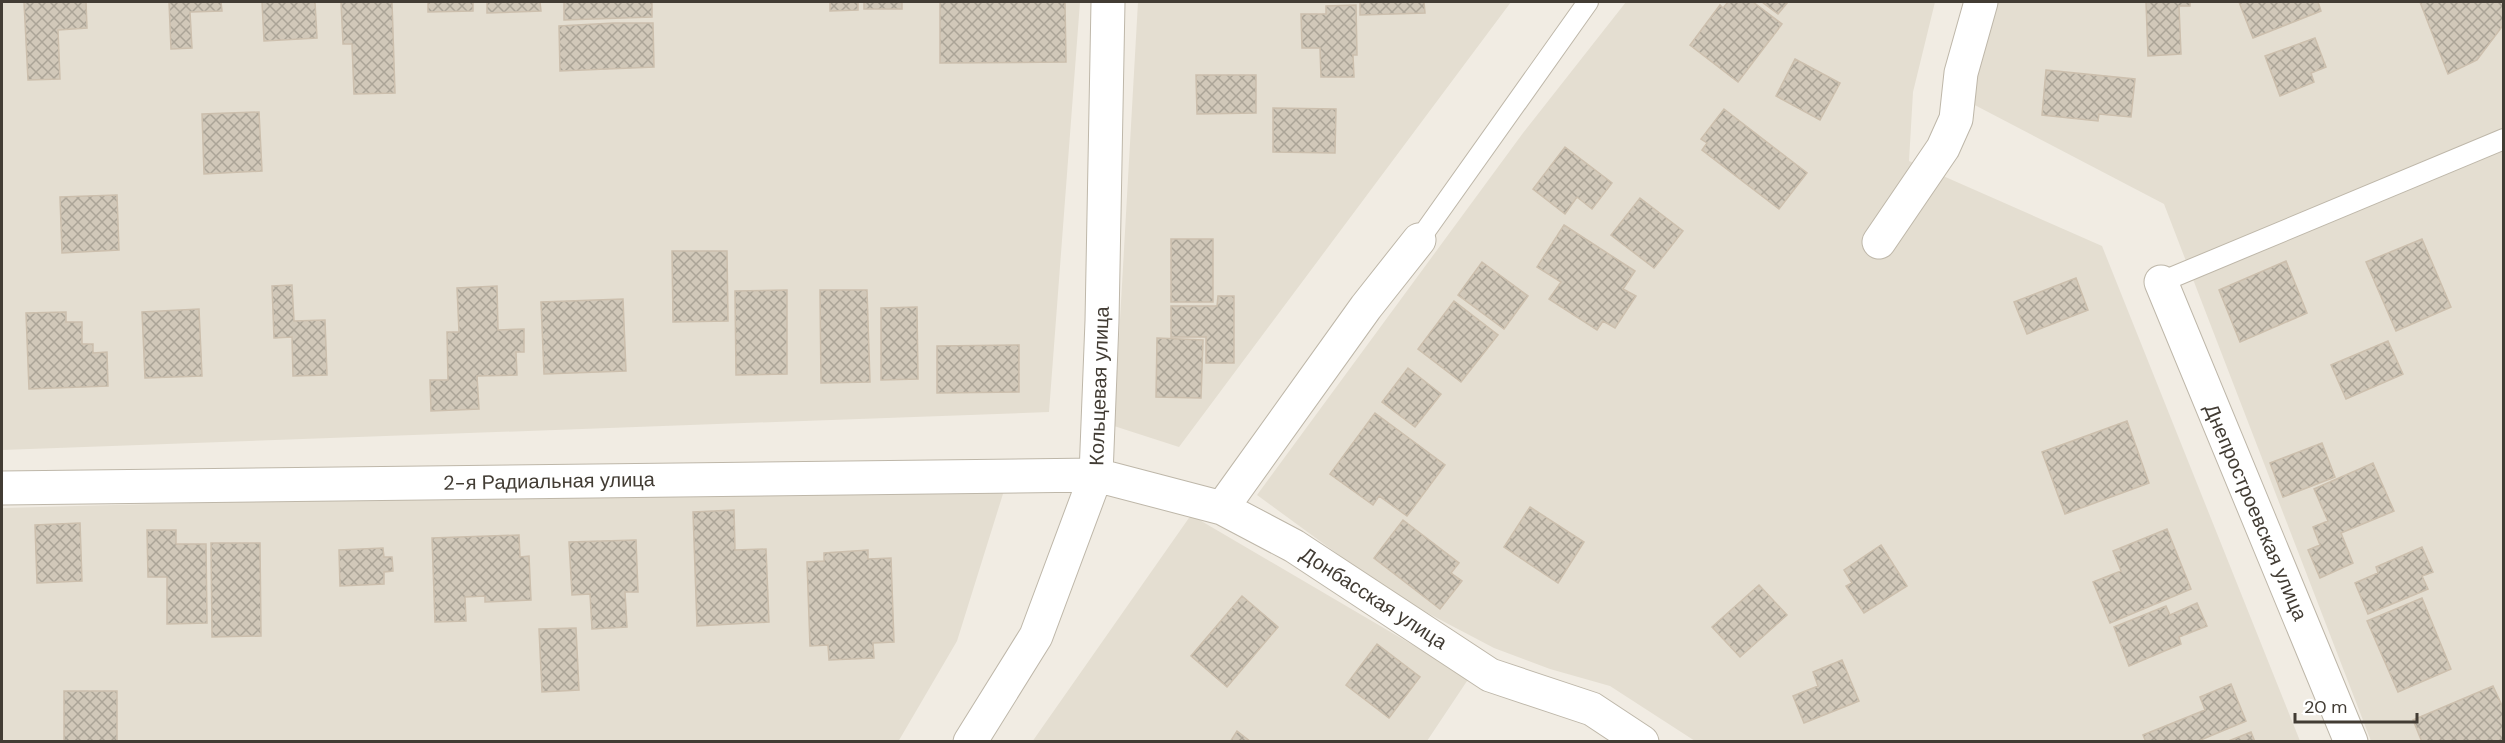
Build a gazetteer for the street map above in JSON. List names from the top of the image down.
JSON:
{
  "streets": {
    "street": [
      "Кольцевая улица",
      "2-я Радиальная улица",
      "Днепростроевская улица",
      "Донбасская улица"
    ]
  },
  "crossings": [
    ["Кольцевая улица", "2-я Радиальная улица"],
    ["Кольцевая улица", "Донбасская улица"],
    ["2-я Радиальная улица", "Донбасская улица"]
  ],
  "scale_bar": "20 m"
}
